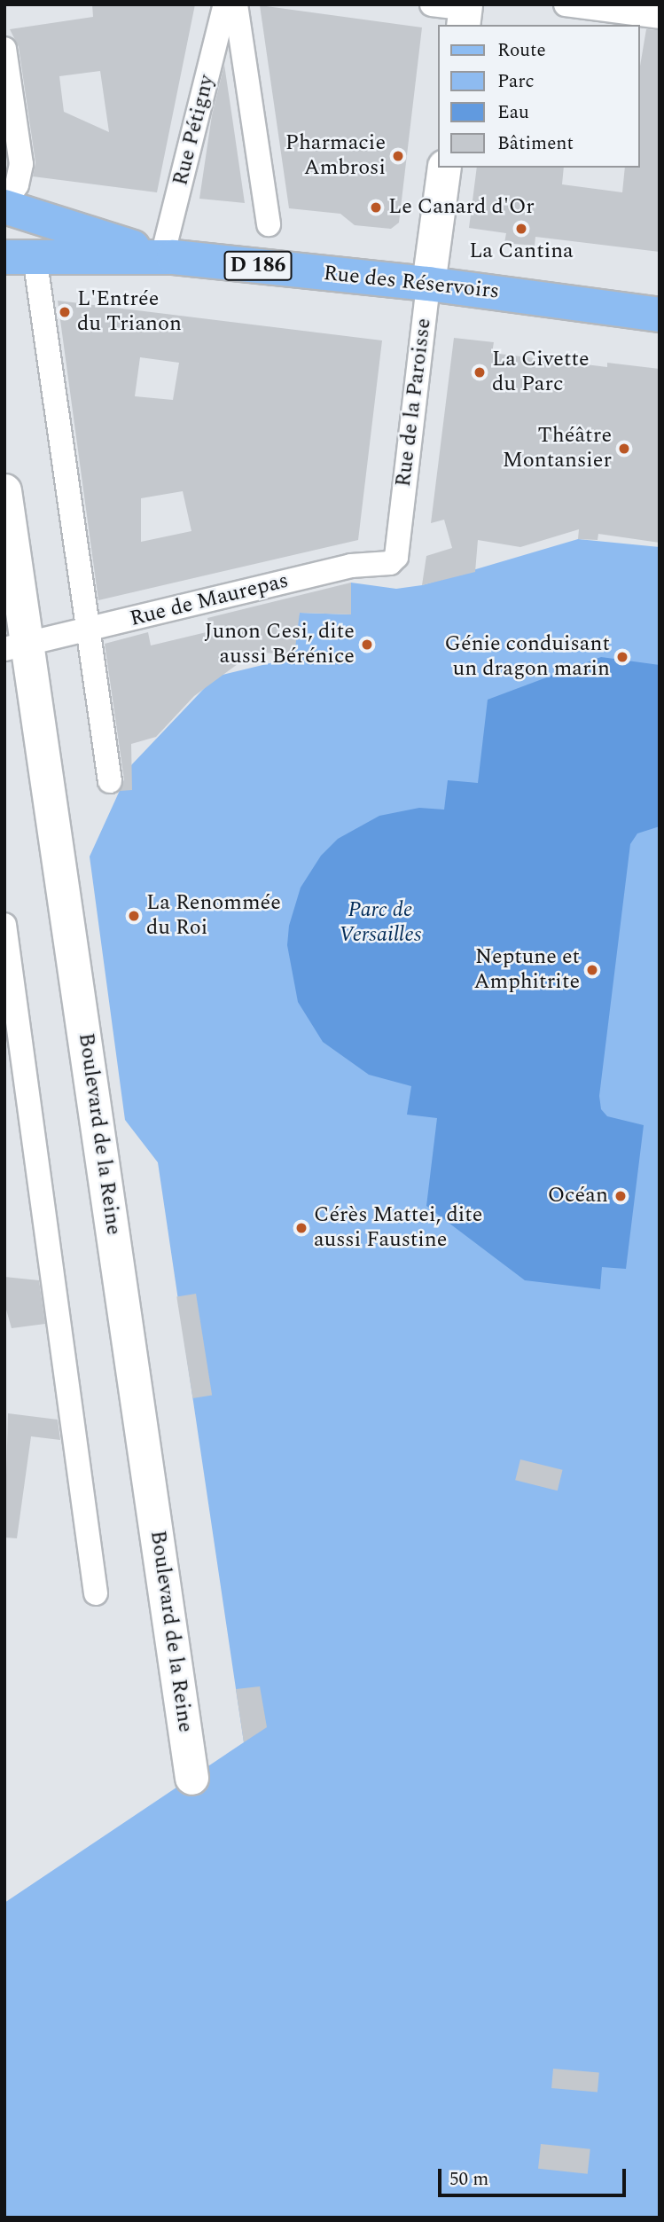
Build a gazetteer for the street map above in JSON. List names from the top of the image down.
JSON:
{
  "streets": {
    "main road": ["D 186", "Rue des Réservoirs"],
    "street": [
      "Rue Pétigny",
      "Rue de la Paroisse",
      "Rue de Maurepas",
      "Boulevard de la Reine"
    ]
  },
  "crossings": [
    ["Rue Pétigny", "Rue des Réservoirs"],
    ["Rue des Réservoirs", "Rue de la Paroisse"],
    ["Rue de la Paroisse", "Rue de Maurepas"],
    ["Rue de Maurepas", "Boulevard de la Reine"]
  ],
  "parks": ["Parc de Versailles"],
  "places": [
    "Pharmacie Ambrosi",
    "Le Canard d'Or",
    "La Cantina",
    "L'Entrée du Trianon",
    "La Civette du Parc",
    "Théâtre Montansier",
    "Junon Cesi, dite aussi Bérénice",
    "Génie conduisant un dragon marin",
    "La Renommée du Roi",
    "Neptune et Amphitrite",
    "Océan",
    "Cérès Mattei, dite aussi Faustine"
  ],
  "legend": [
    "Route",
    "Parc",
    "Eau",
    "Bâtiment"
  ],
  "scale_bar": "50 m"
}
